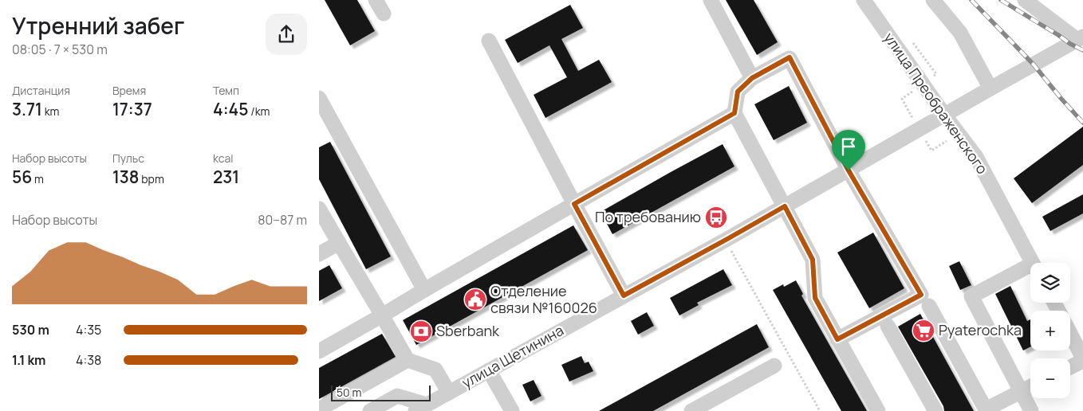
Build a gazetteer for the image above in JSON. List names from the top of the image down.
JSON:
{
  "streets": {
    "street": ["улица Преображенского", "улица Щетинина"]
  },
  "crossings": [
    ["улица Преображенского", "улица Щетинина"]
  ],
  "places": {
    "bus stop": ["По требованию"],
    "public building": ["Отделение связи №160026"],
    "supermarket": ["Pyaterochka"],
    "bank": ["Sberbank"]
  },
  "scale_bar": "50 m",
  "page": {
    "heading": ["Утренний забег", "08:05 · 7 × 530 m"],
    "stats": [
      ["Дистанция", "3.71 km"],
      ["Время", "17:37"],
      ["Темп", "4:45 /km"],
      ["Набор высоты", "56 m"],
      ["Пульс", "138 bpm"],
      ["kcal", "231"]
    ],
    "chart": ["Набор высоты", "80–87 m"],
    "map_buttons": ["+", "−"],
    "list": [
      {
        "name": "530 m",
        "note": "4:35"
      },
      {
        "name": "1.1 km",
        "note": "4:38"
      }
    ],
    "scale": "50 m"
  }
}
